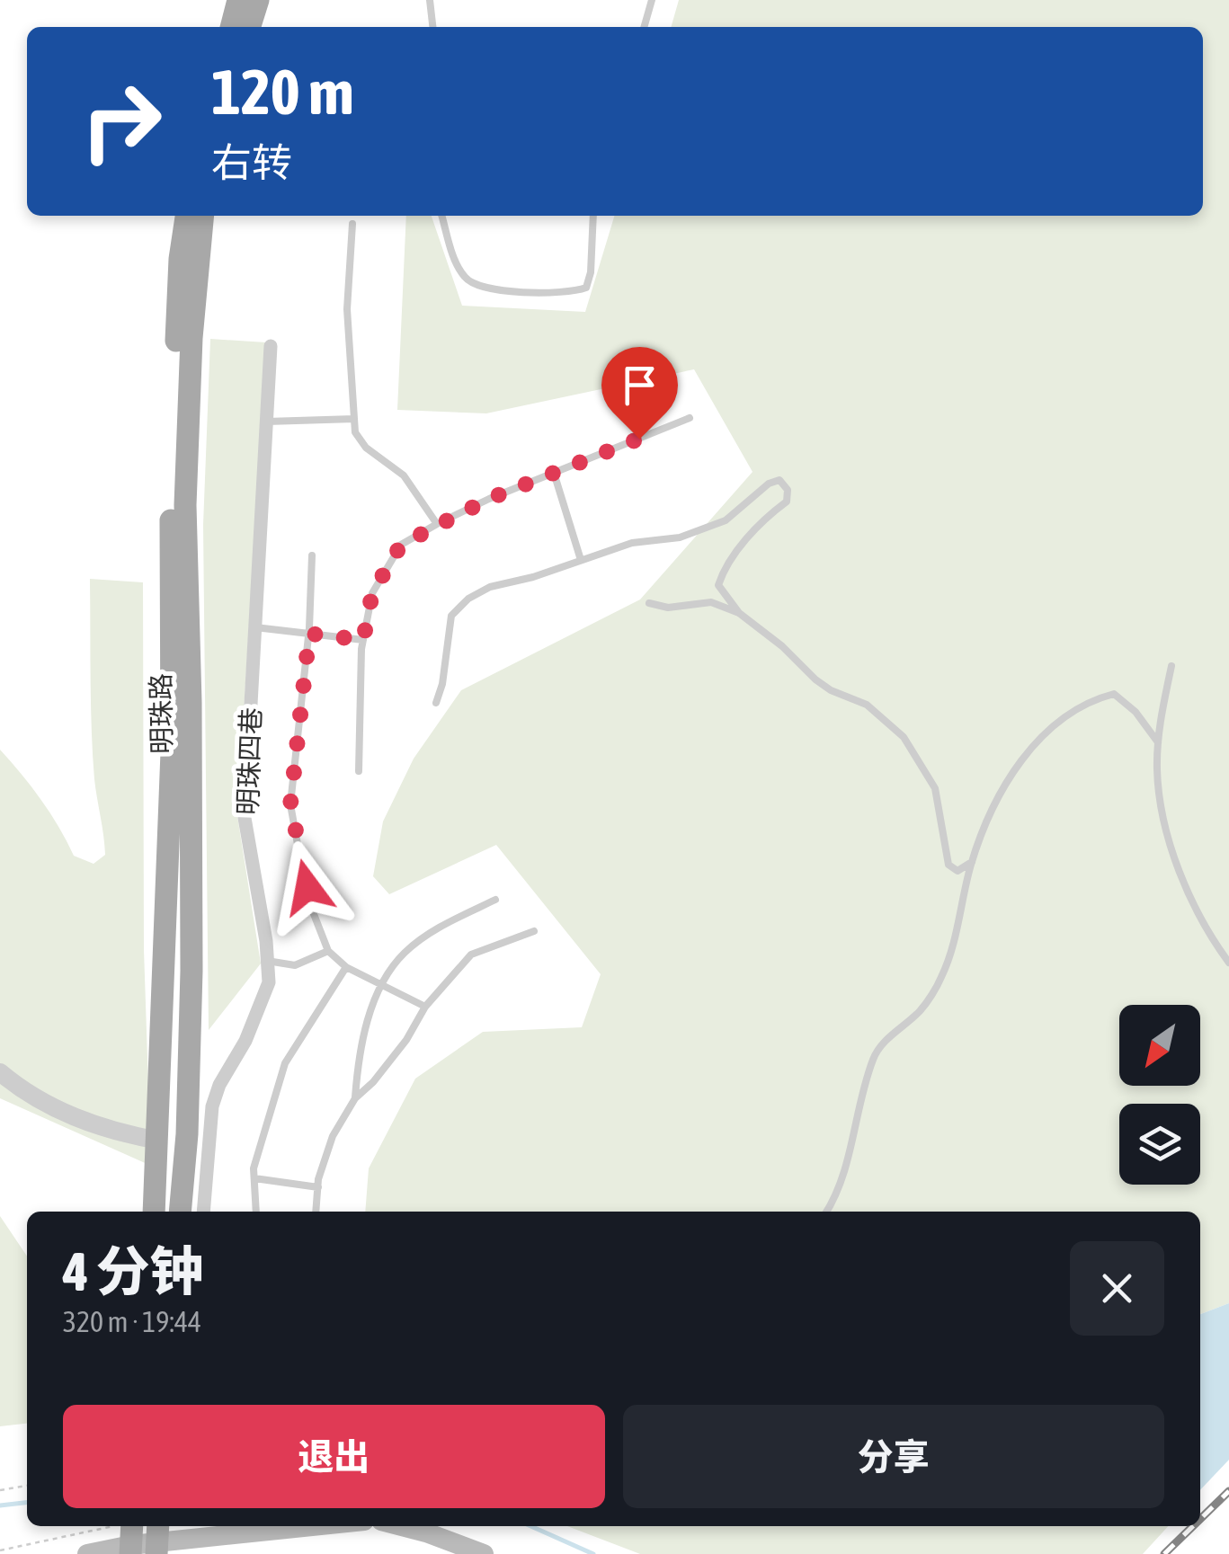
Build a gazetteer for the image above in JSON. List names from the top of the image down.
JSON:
{
  "streets": {
    "main road": ["明珠路"],
    "street": ["明珠四巷"]
  },
  "north": "bottom left",
  "page": {
    "turn": ["120 m", "右转"],
    "heading": ["4 分钟", "320 m · 19:44"],
    "buttons": ["退出", "分享"]
  }
}
